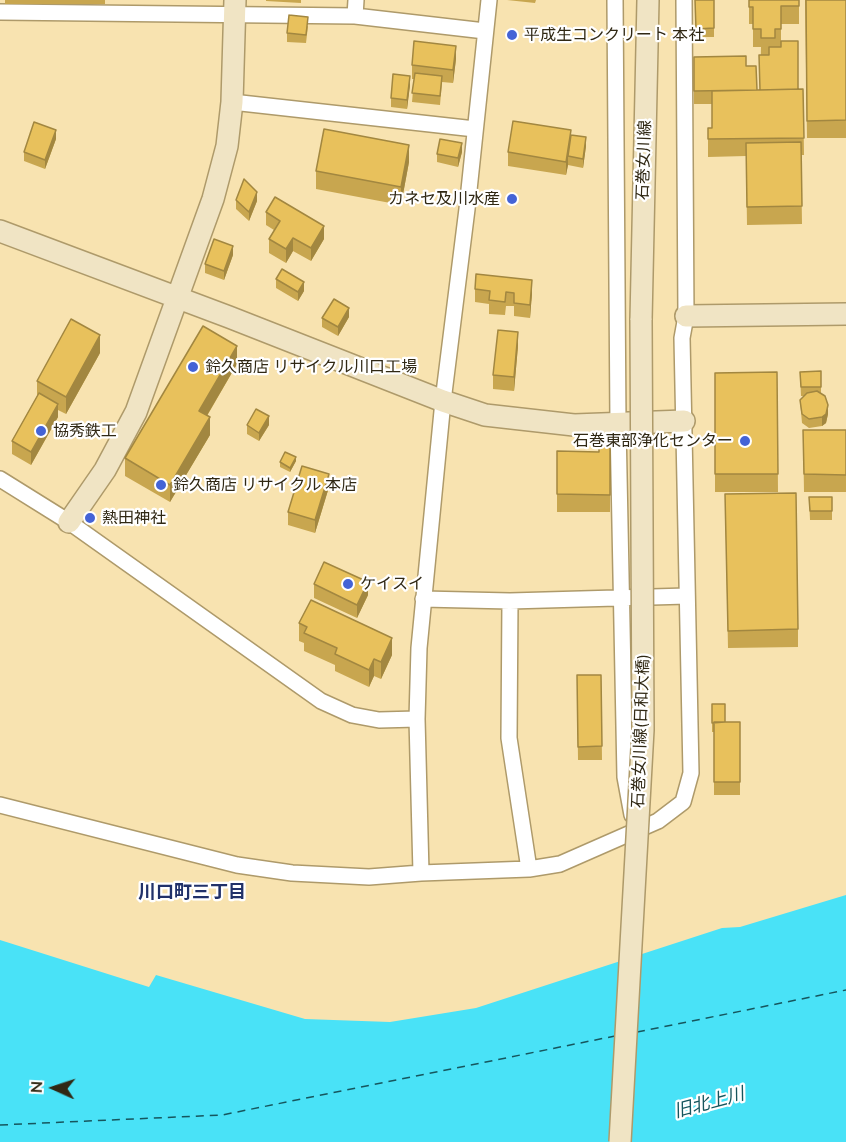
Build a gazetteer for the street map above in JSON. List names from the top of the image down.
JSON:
{
  "streets": {
    "street": ["石巻女川線", "石巻女川線(日和大橋)"]
  },
  "crossings": [
    ["石巻女川線", "石巻女川線(日和大橋)"]
  ],
  "districts": ["川口町三丁目"],
  "water": ["旧北上川"],
  "places": [
    "平成生コンクリート 本社",
    "カネセ及川水産",
    "鈴久商店 リサイクル川口工場",
    "協秀鉄工",
    "石巻東部浄化センター",
    "鈴久商店 リサイクル 本店",
    "熱田神社",
    "ケイスイ"
  ],
  "north": "left"
}
